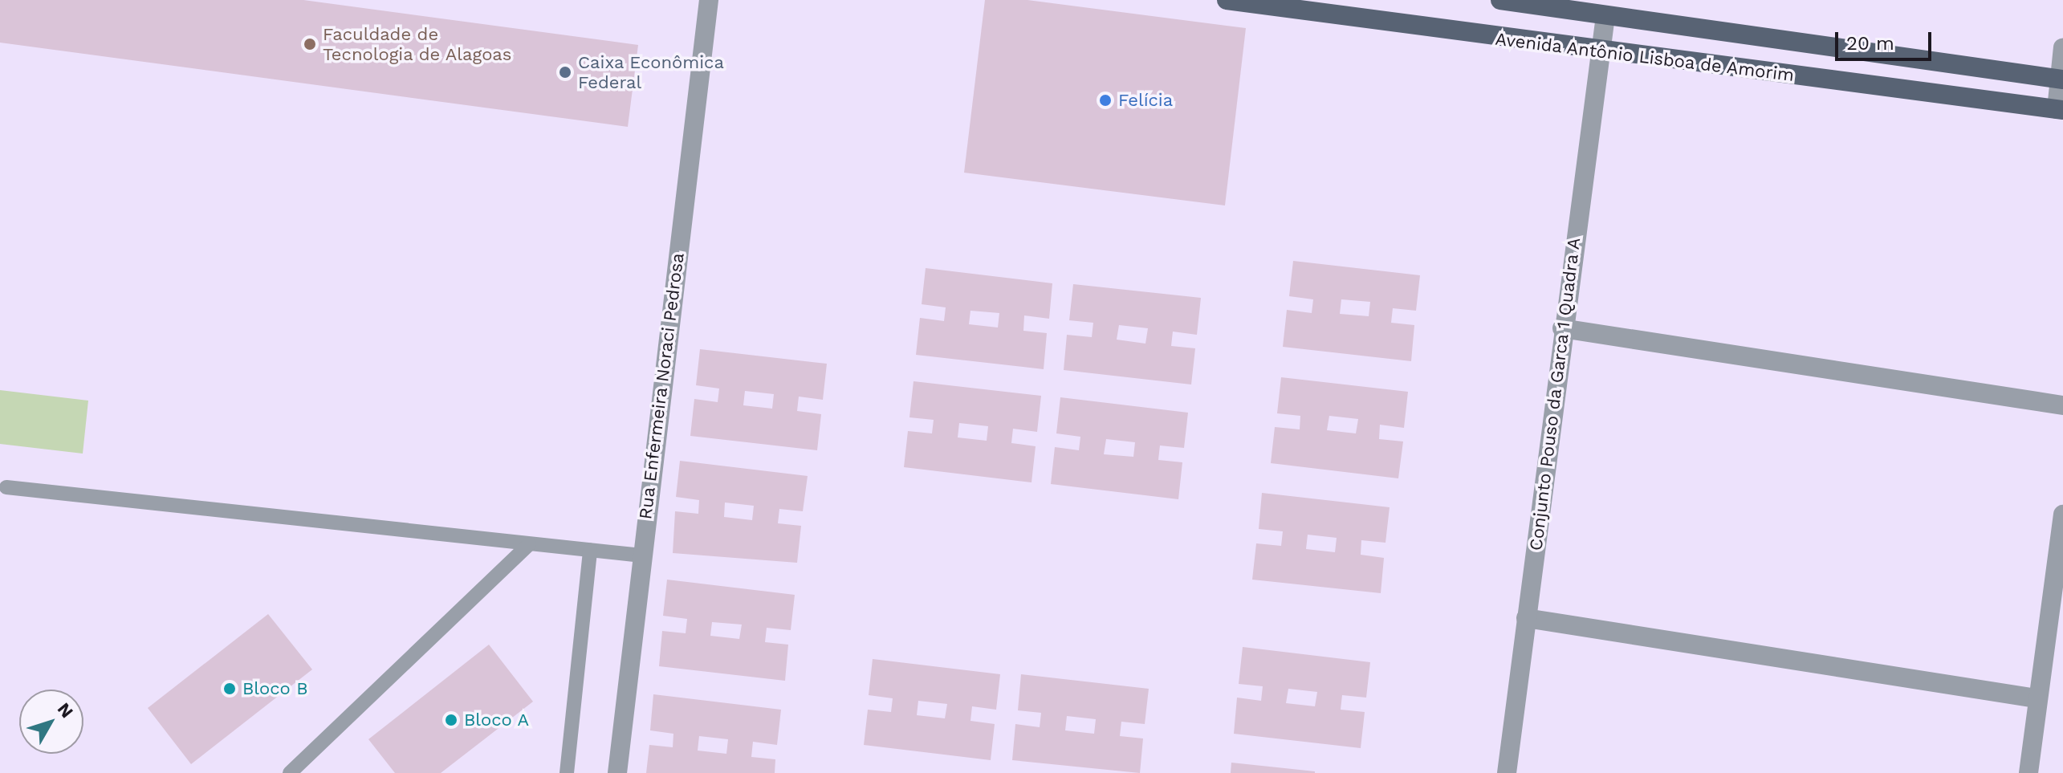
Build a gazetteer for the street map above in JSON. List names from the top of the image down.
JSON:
{
  "streets": {
    "main road": ["Avenida Antônio Lisboa de Amorim"],
    "street": ["Rua Enfermeira Noraci Pedrosa", "Conjunto Pouso da Garca 1 Quadra A"]
  },
  "crossings": [
    ["Avenida Antônio Lisboa de Amorim", "Conjunto Pouso da Garca 1 Quadra A"]
  ],
  "places": [
    "Faculdade de Tecnologia de Alagoas",
    "Caixa Econômica Federal",
    "Felícia",
    "Bloco B",
    "Bloco A"
  ],
  "scale_bar": "20 m",
  "north": "top right"
}
